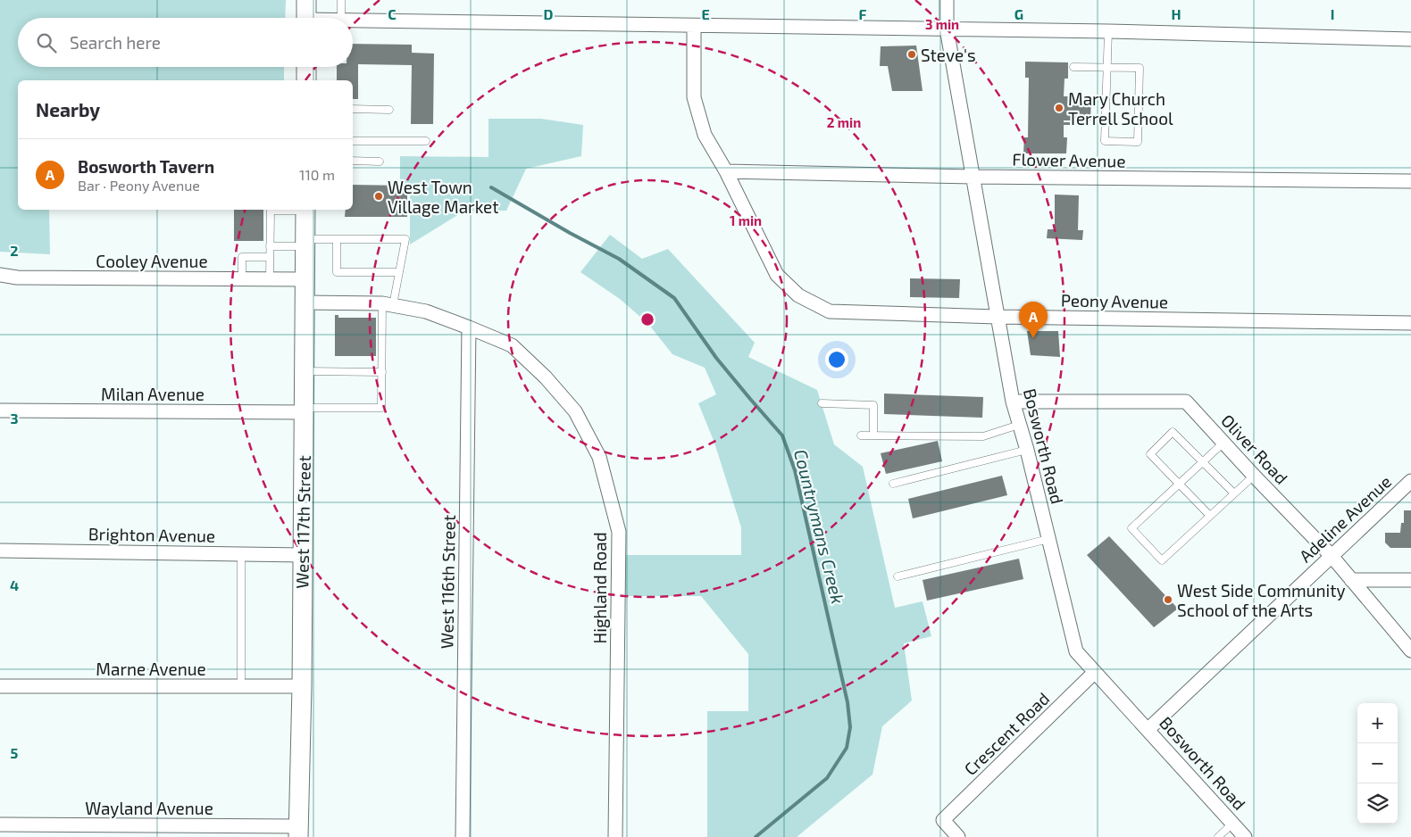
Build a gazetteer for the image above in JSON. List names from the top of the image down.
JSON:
{
  "streets": {
    "main road": ["West 117th Street"],
    "street": [
      "Flower Avenue",
      "Cooley Avenue",
      "Peony Avenue",
      "Milan Avenue",
      "Bosworth Road",
      "Oliver Road",
      "Adeline Avenue",
      "Brighton Avenue",
      "West 116th Street",
      "Highland Road",
      "Marne Avenue",
      "Crescent Road",
      "Wayland Avenue"
    ]
  },
  "crossings": [
    ["Flower Avenue", "Peony Avenue"],
    ["Flower Avenue", "Bosworth Road"],
    ["Cooley Avenue", "West 117th Street"],
    ["Peony Avenue", "Bosworth Road"],
    ["Milan Avenue", "West 117th Street"],
    ["Bosworth Road", "Oliver Road"],
    ["Bosworth Road", "Adeline Avenue"],
    ["Bosworth Road", "Crescent Road"],
    ["Oliver Road", "Adeline Avenue"],
    ["West 117th Street", "Brighton Avenue"],
    ["West 117th Street", "Highland Road"],
    ["West 117th Street", "Marne Avenue"],
    ["West 117th Street", "Wayland Avenue"],
    ["West 116th Street", "Highland Road"]
  ],
  "water": ["Countrymans Creek"],
  "places": [
    "Steve's",
    "Mary Church Terrell School",
    "West Town Village Market",
    "West Side Community School of the Arts"
  ],
  "page": {
    "search": "Search here",
    "heading": "Nearby",
    "list": [
      {
        "mark": "A",
        "name": "Bosworth Tavern",
        "note": "Bar · Peony Avenue",
        "value": "110 m"
      }
    ],
    "pins": "A",
    "map_buttons": ["+", "−"]
  },
  "grid": {
    "columns": [
      "C",
      "D",
      "E",
      "F",
      "G",
      "H",
      "I"
    ],
    "rows": [
      "2",
      "3",
      "4",
      "5"
    ]
  },
  "rings": ["3 min", "2 min", "1 min"]
}
